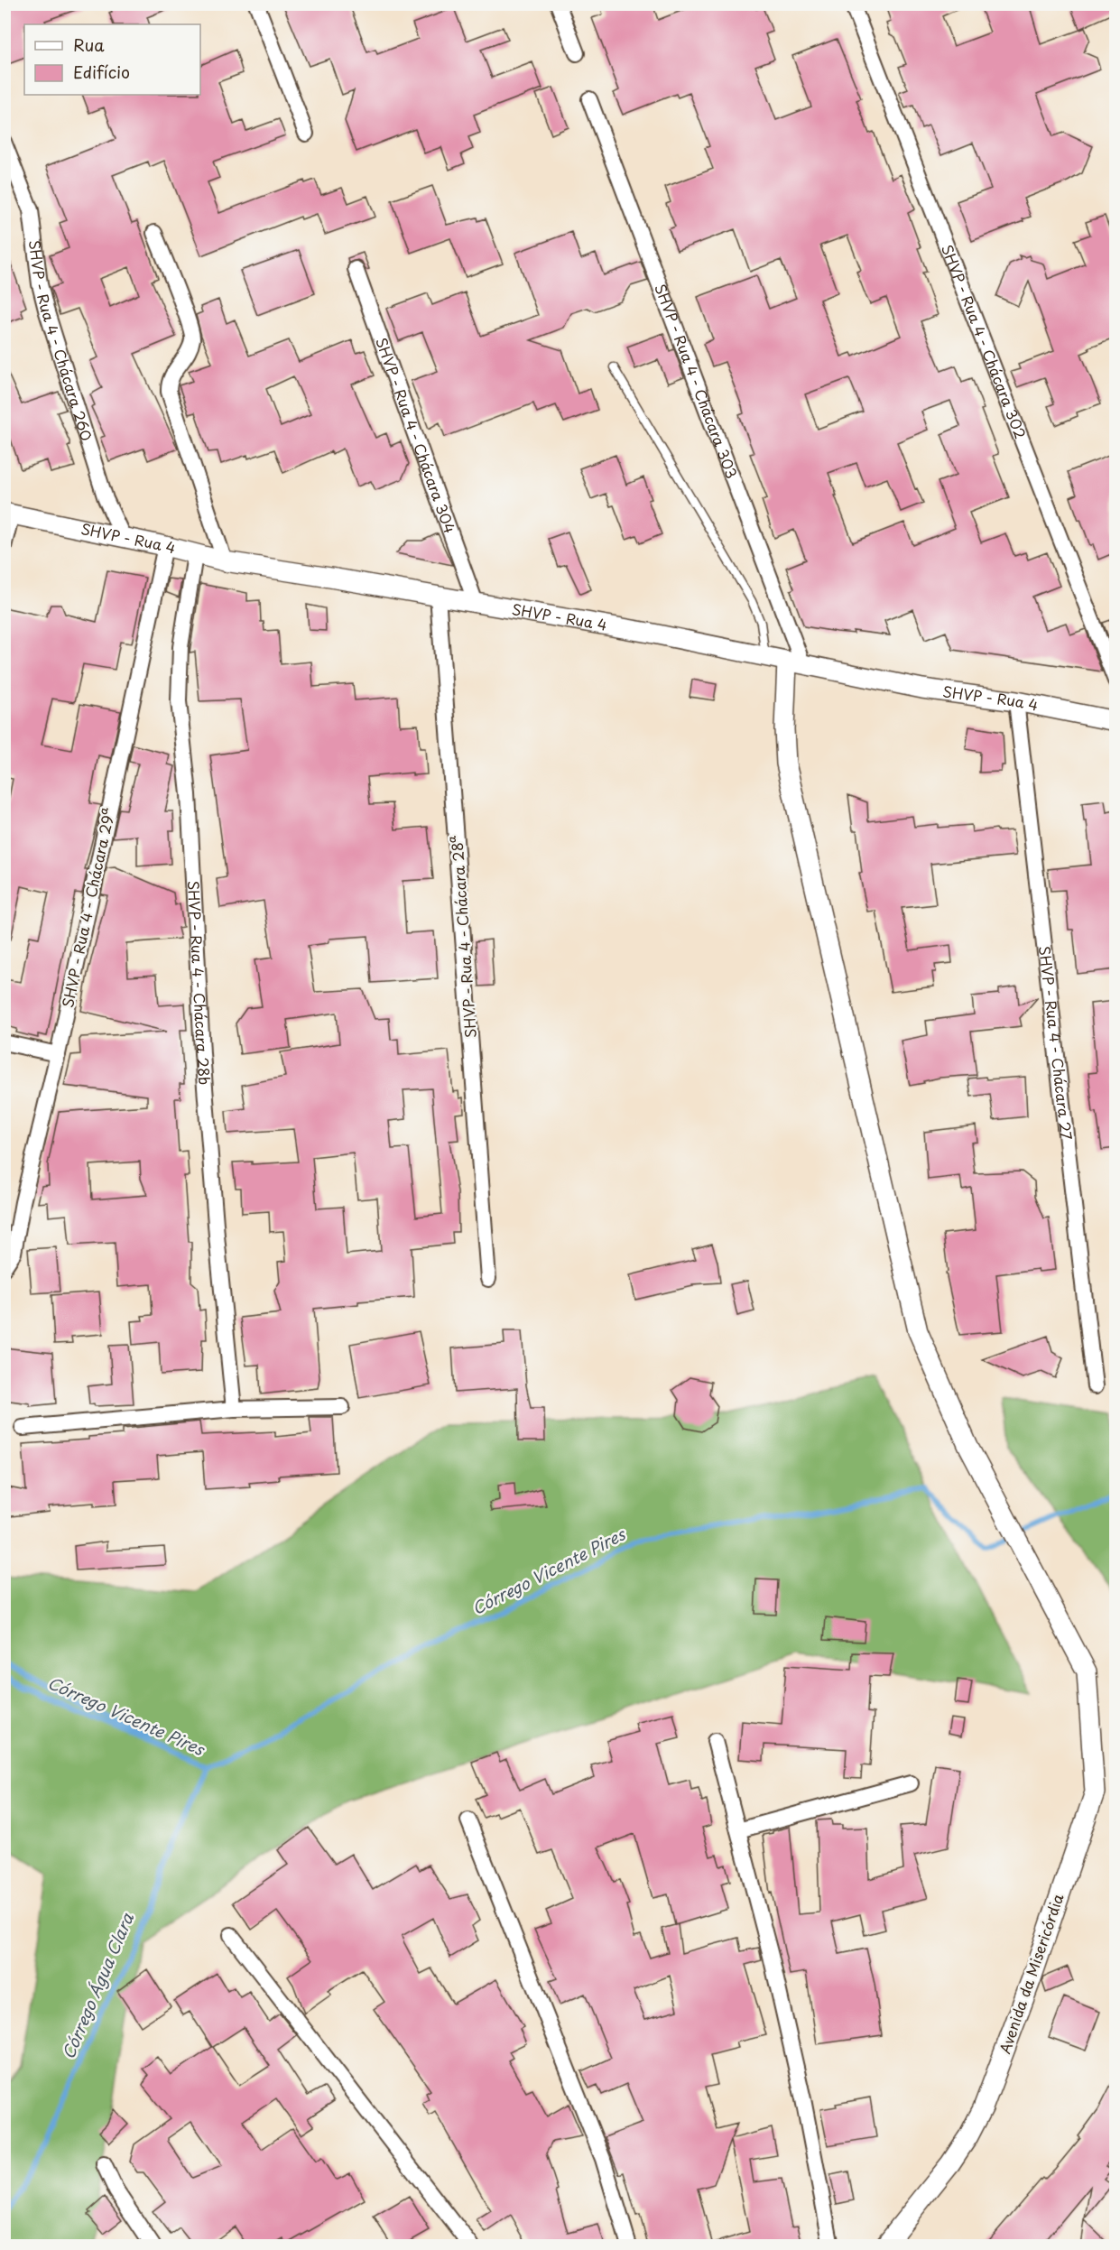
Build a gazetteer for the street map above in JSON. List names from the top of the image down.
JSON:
{
  "streets": {
    "street": [
      "SHVP - Rua 4 - Chácara 260",
      "SHVP - Rua 4 - Chácara 302",
      "SHVP - Rua 4 - Chácara 303",
      "SHVP - Rua 4 - Chácara 304",
      "SHVP - Rua 4",
      "SHVP - Rua 4 - Chácara 29ª",
      "SHVP - Rua 4 - Chácara 28ª",
      "SHVP - Rua 4 - Chácara 28b",
      "SHVP - Rua 4 - Chácara 27",
      "Avenida da Misericórdia"
    ]
  },
  "crossings": [
    ["SHVP - Rua 4 - Chácara 260", "SHVP - Rua 4"],
    ["SHVP - Rua 4 - Chácara 303", "SHVP - Rua 4"],
    ["SHVP - Rua 4 - Chácara 303", "Avenida da Misericórdia"],
    ["SHVP - Rua 4 - Chácara 304", "SHVP - Rua 4"],
    ["SHVP - Rua 4", "SHVP - Rua 4 - Chácara 29ª"],
    ["SHVP - Rua 4", "SHVP - Rua 4 - Chácara 28ª"],
    ["SHVP - Rua 4", "SHVP - Rua 4 - Chácara 28b"],
    ["SHVP - Rua 4", "SHVP - Rua 4 - Chácara 27"],
    ["SHVP - Rua 4", "Avenida da Misericórdia"]
  ],
  "water": ["Córrego Vicente Pires", "Córrego Água Clara"],
  "legend": ["Rua", "Edifício"]
}
